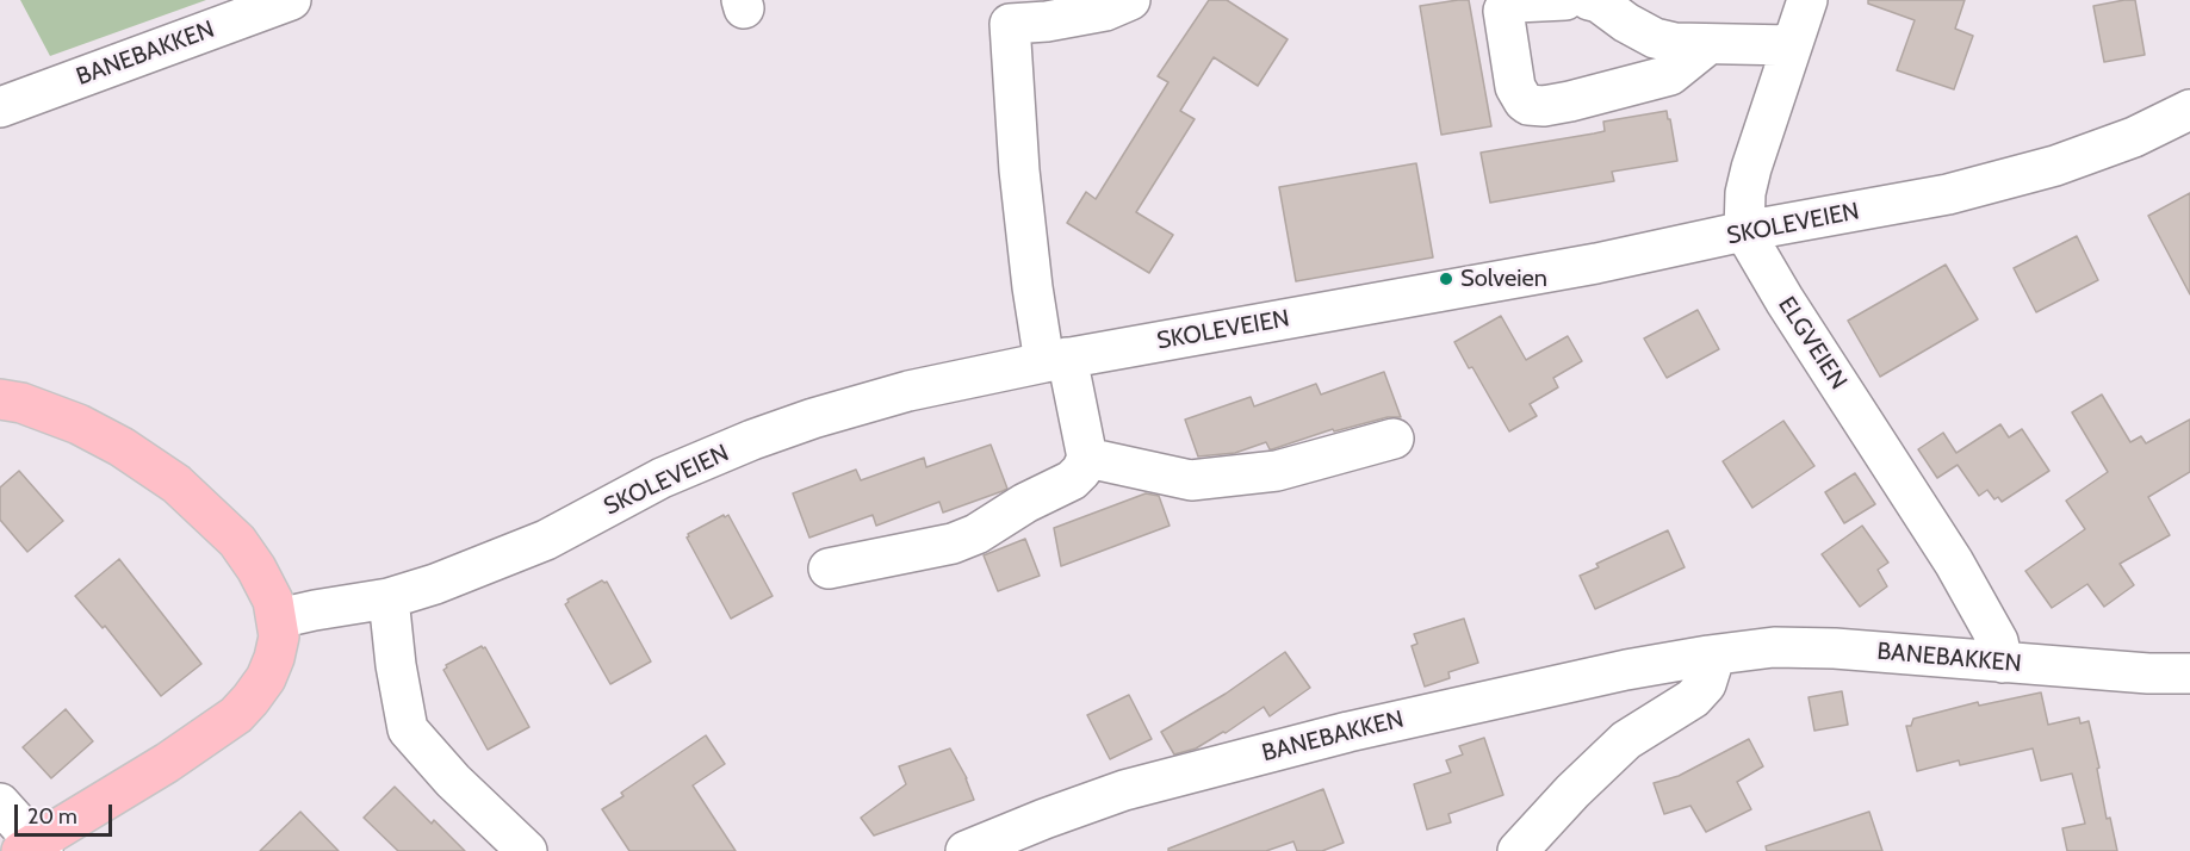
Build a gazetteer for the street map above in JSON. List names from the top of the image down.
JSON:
{
  "streets": {
    "street": ["BANEBAKKEN", "SKOLEVEIEN", "ELGVEIEN"]
  },
  "crossings": [
    ["BANEBAKKEN", "ELGVEIEN"],
    ["SKOLEVEIEN", "ELGVEIEN"]
  ],
  "places": ["Solveien"],
  "scale_bar": "20 m"
}
